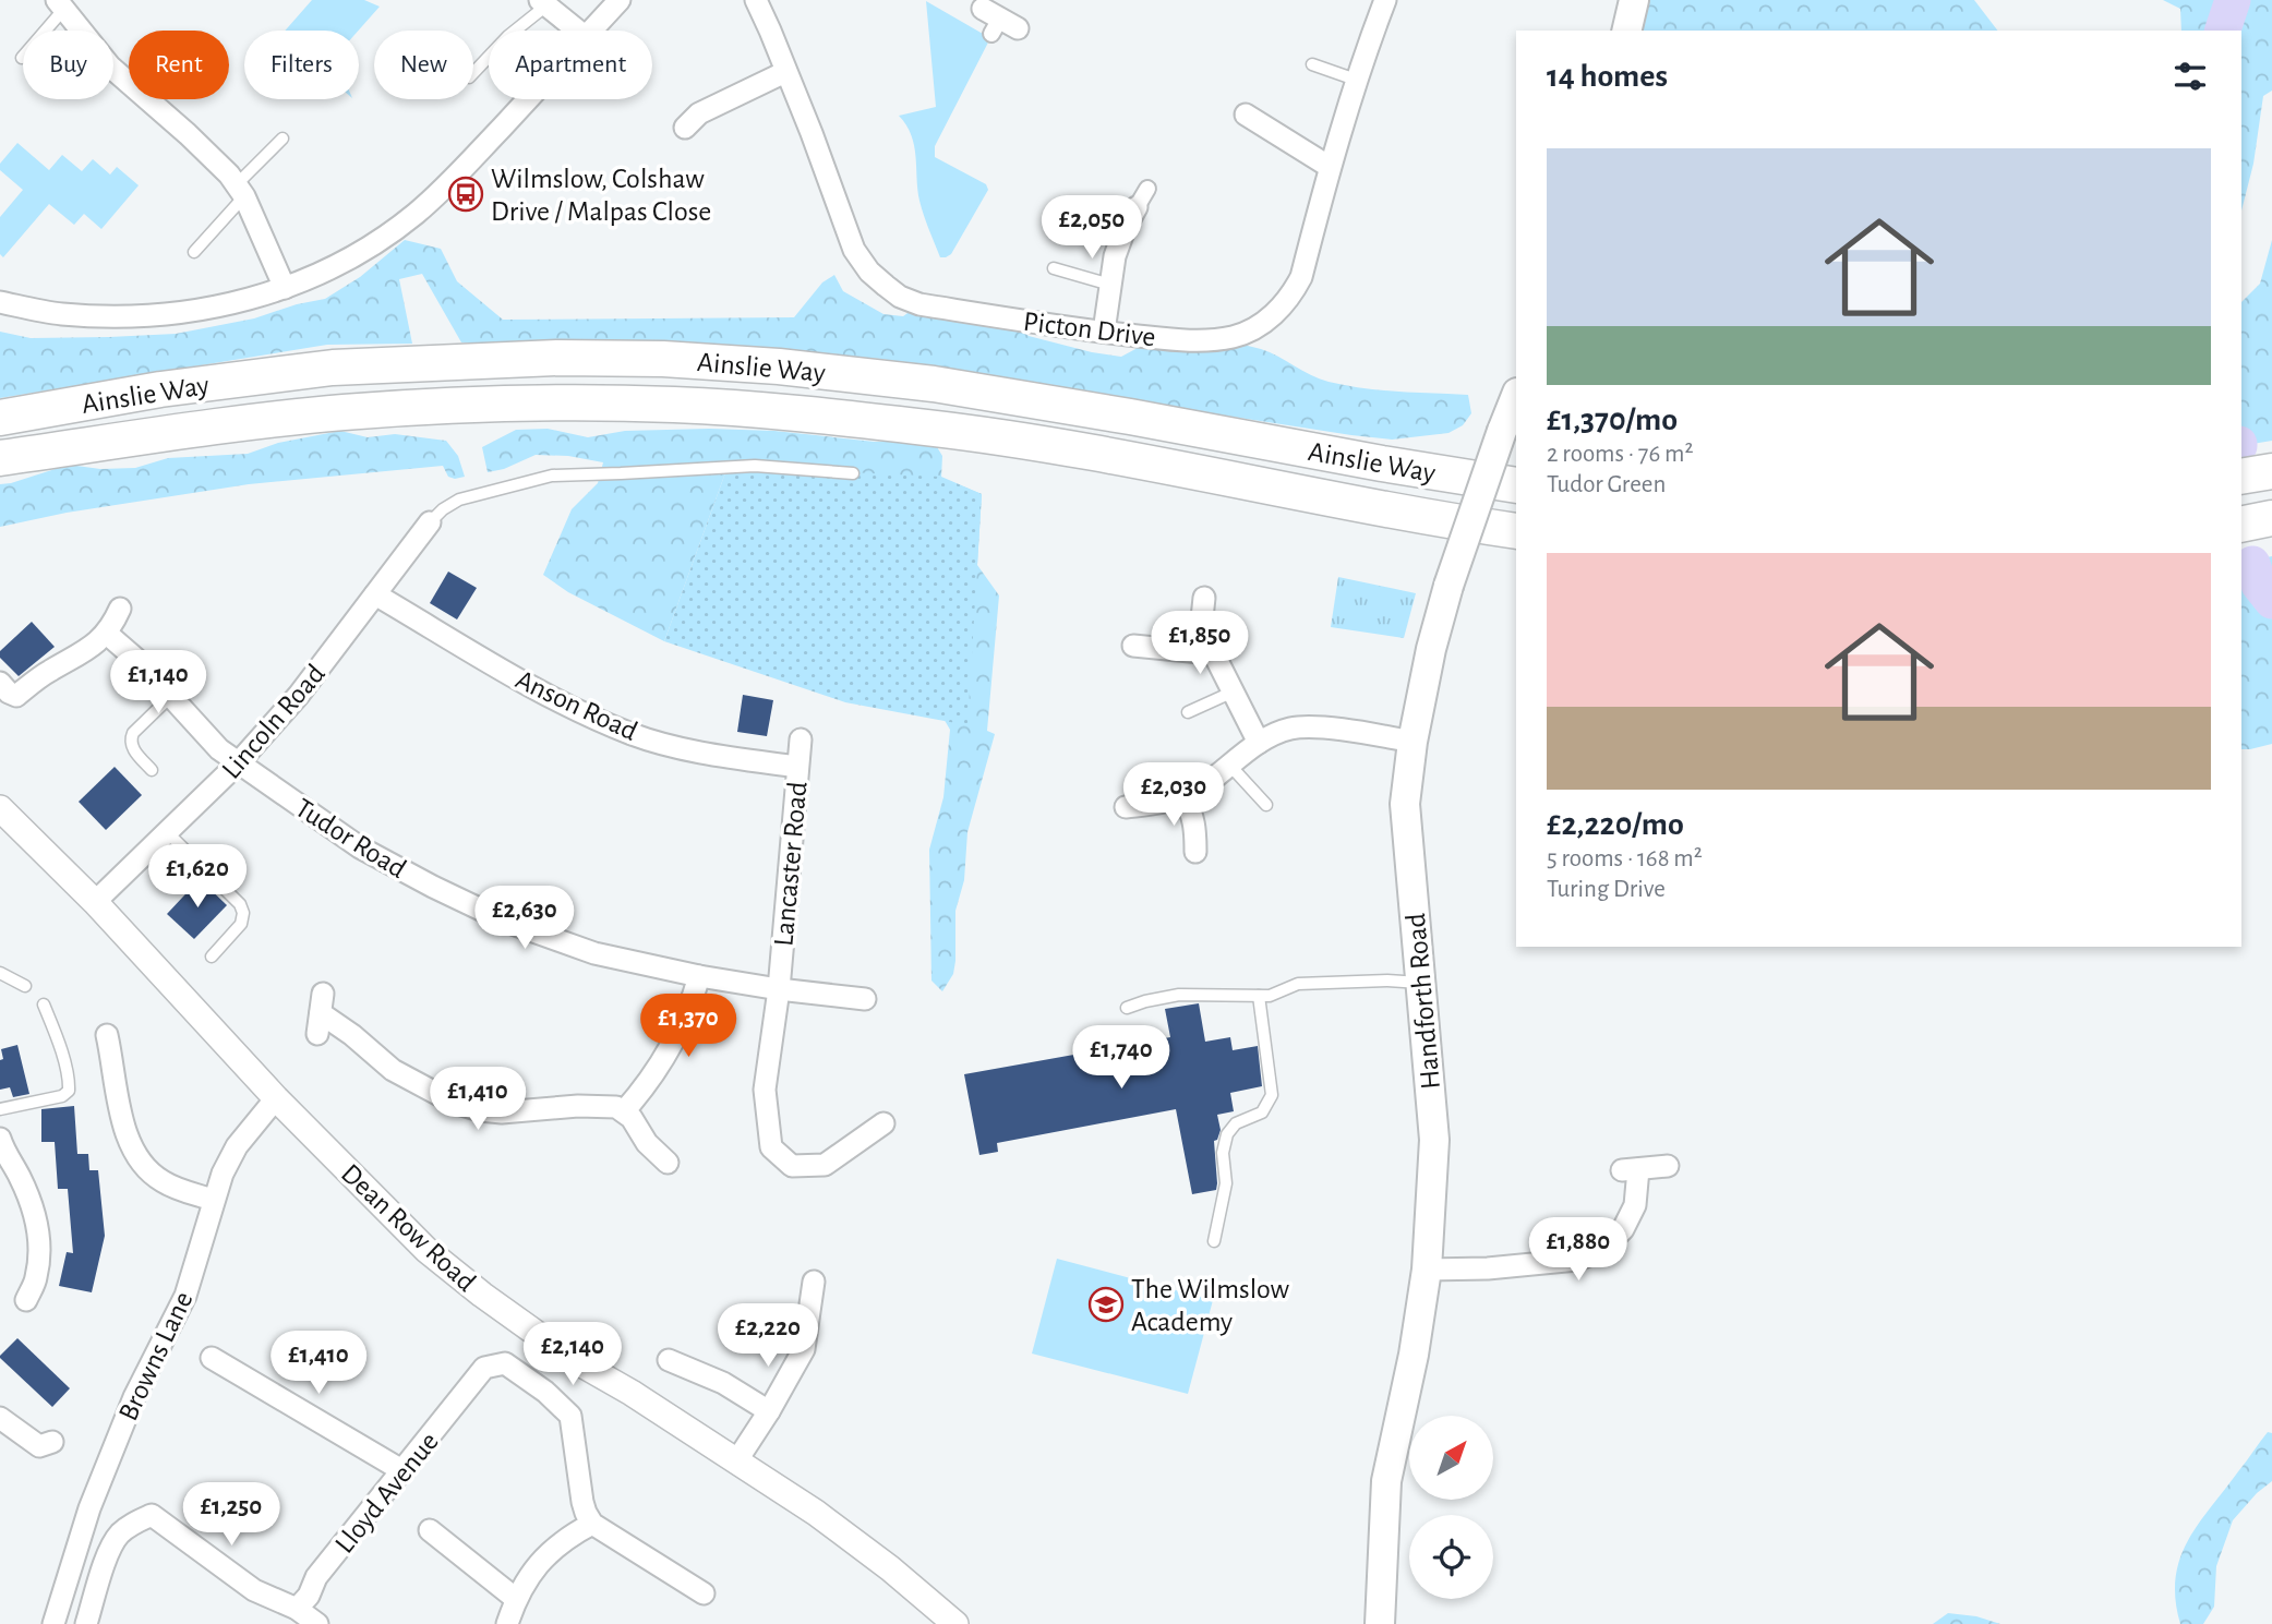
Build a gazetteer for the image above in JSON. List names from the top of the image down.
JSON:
{
  "streets": {
    "highway": ["Ainslie Way"],
    "main road": ["Handforth Road"],
    "street": [
      "Picton Drive",
      "Anson Road",
      "Lincoln Road",
      "Tudor Road",
      "Lancaster Road",
      "Dean Row Road",
      "Browns Lane",
      "Lloyd Avenue"
    ]
  },
  "crossings": [
    ["Anson Road", "Lincoln Road"],
    ["Anson Road", "Lancaster Road"],
    ["Lincoln Road", "Tudor Road"],
    ["Lincoln Road", "Dean Row Road"],
    ["Tudor Road", "Lancaster Road"],
    ["Dean Row Road", "Browns Lane"]
  ],
  "places": {
    "bus stop": ["Wilmslow, Colshaw Drive / Malpas Close"],
    "school or university": ["The Wilmslow Academy"]
  },
  "north": "top right",
  "page": {
    "chip": [
      "Buy",
      "Rent",
      "Filters",
      "New",
      "Apartment"
    ],
    "heading": "14 homes",
    "list": [
      {
        "name": "£1,370/mo",
        "note": "2 rooms · 76 m² · Tudor Green"
      },
      {
        "name": "£2,220/mo",
        "note": "5 rooms · 168 m² · Turing Drive"
      }
    ],
    "price": [
      "£2,050",
      "£1,850",
      "£1,140",
      "£2,030",
      "£1,620",
      "£2,630",
      "£1,370",
      "£1,740",
      "£1,410",
      "£1,880",
      "£2,220",
      "£2,140",
      "£1,410",
      "£1,250"
    ]
  }
}
